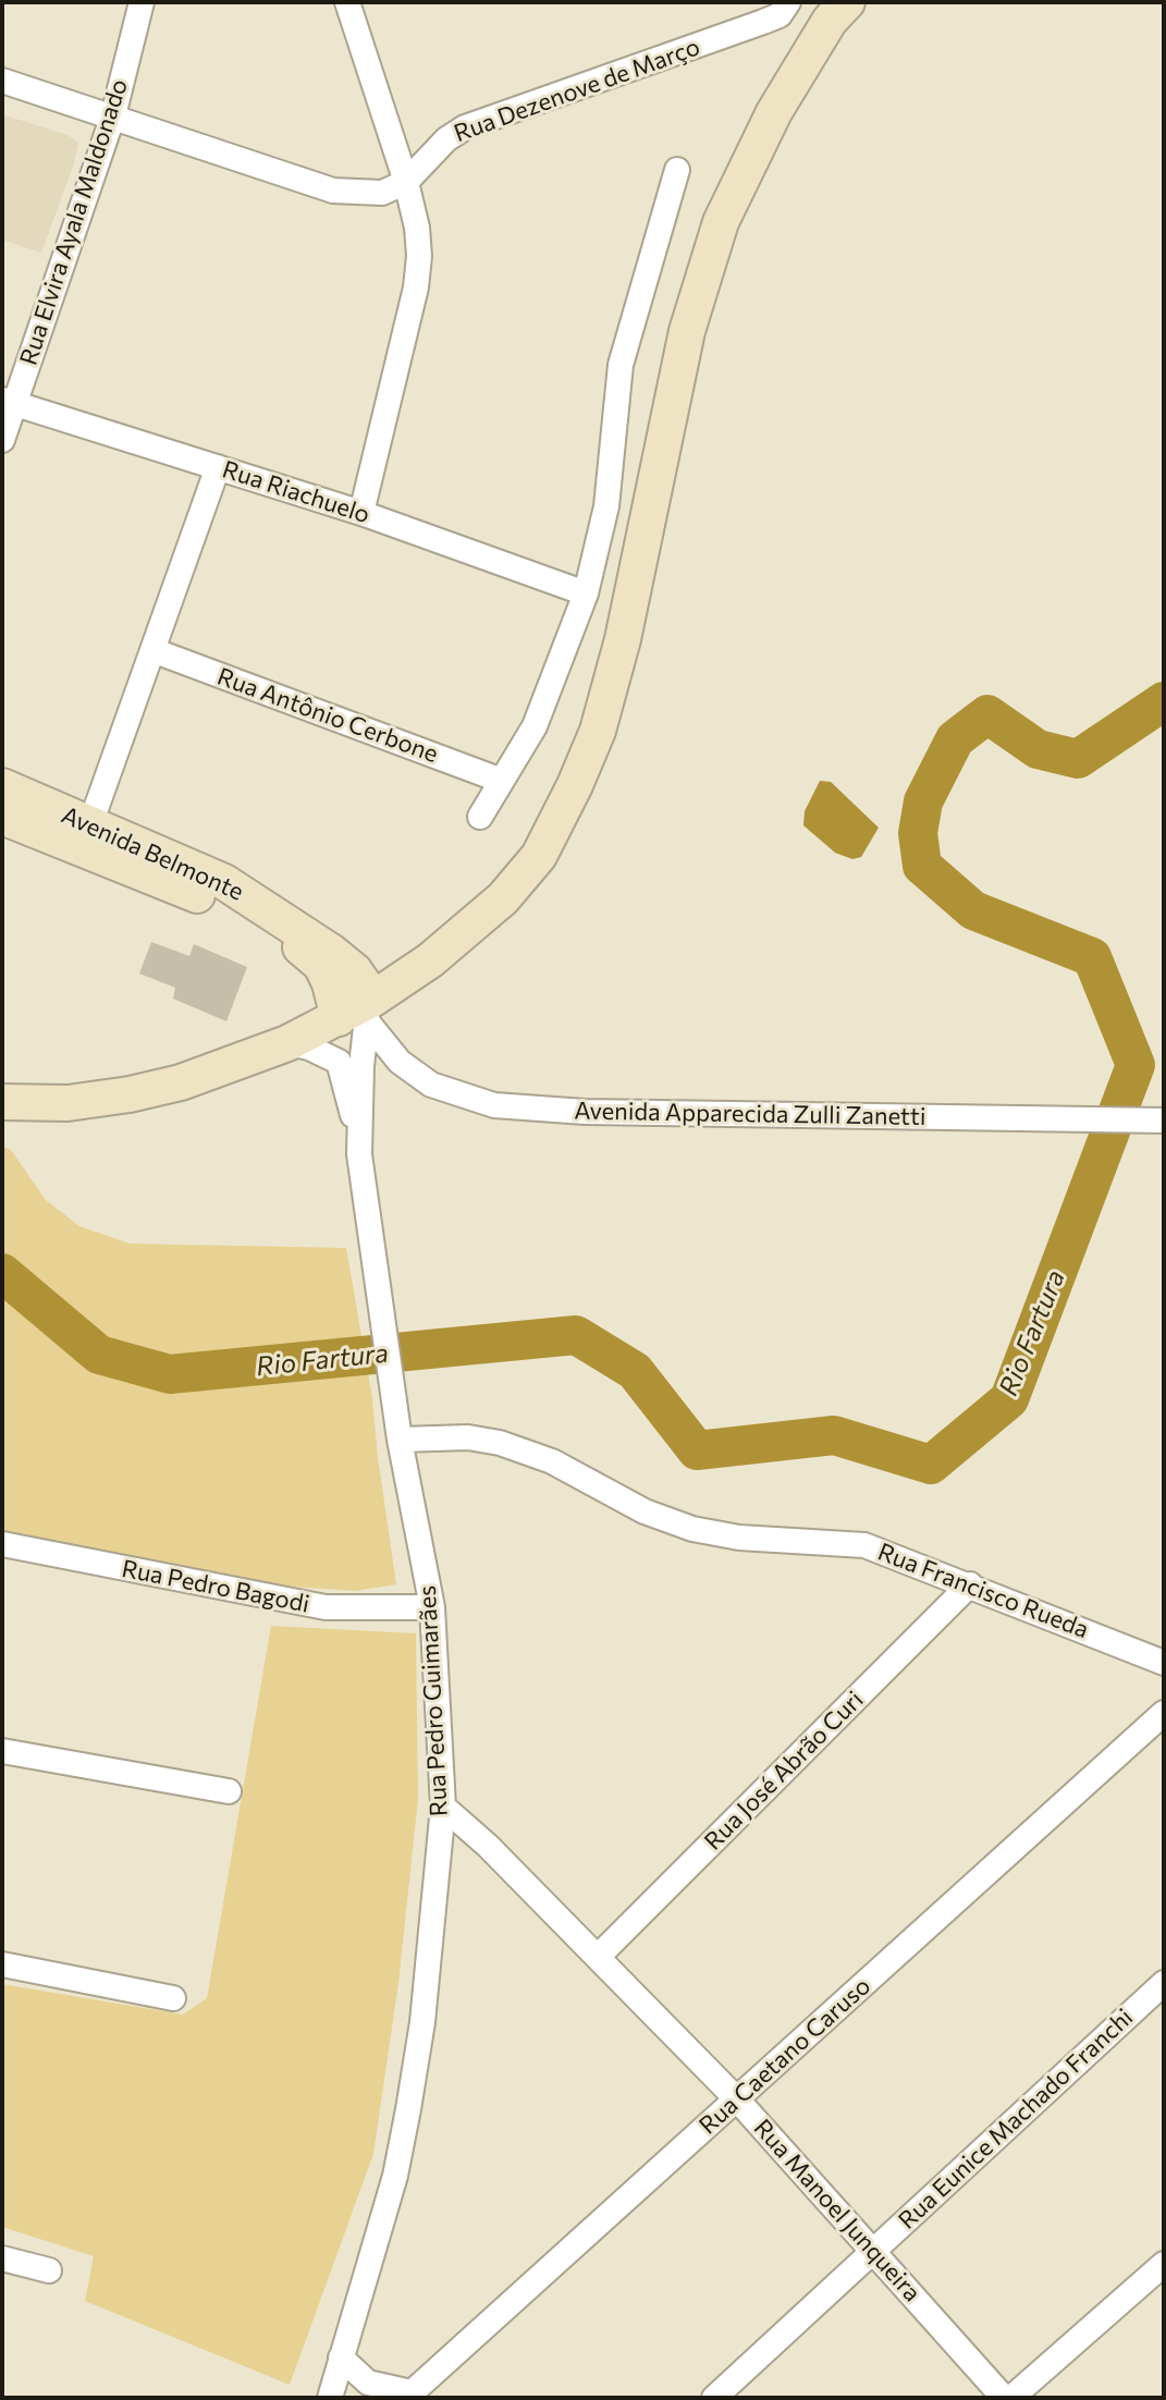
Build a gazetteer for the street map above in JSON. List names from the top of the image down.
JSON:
{
  "streets": {
    "main road": ["Avenida Belmonte"],
    "street": [
      "Rua Dezenove de Março",
      "Rua Elvira Ayala Maldonado",
      "Rua Riachuelo",
      "Rua Antônio Cerbone",
      "Avenida Apparecida Zulli Zanetti",
      "Rua Pedro Bagodi",
      "Rua Francisco Rueda",
      "Rua Pedro Guimarães",
      "Rua José Abrão Curi",
      "Rua Caetano Caruso",
      "Rua Eunice Machado Franchi",
      "Rua Manoel Junqueira"
    ]
  },
  "crossings": [
    ["Rua Elvira Ayala Maldonado", "Rua Riachuelo"],
    ["Avenida Belmonte", "Avenida Apparecida Zulli Zanetti"],
    ["Avenida Belmonte", "Rua Pedro Guimarães"],
    ["Avenida Apparecida Zulli Zanetti", "Rua Pedro Guimarães"],
    ["Rua Pedro Bagodi", "Rua Pedro Guimarães"],
    ["Rua Francisco Rueda", "Rua Pedro Guimarães"],
    ["Rua Francisco Rueda", "Rua José Abrão Curi"],
    ["Rua Pedro Guimarães", "Rua Manoel Junqueira"],
    ["Rua José Abrão Curi", "Rua Manoel Junqueira"],
    ["Rua Caetano Caruso", "Rua Manoel Junqueira"],
    ["Rua Eunice Machado Franchi", "Rua Manoel Junqueira"]
  ],
  "water": ["Rio Fartura"]
}
